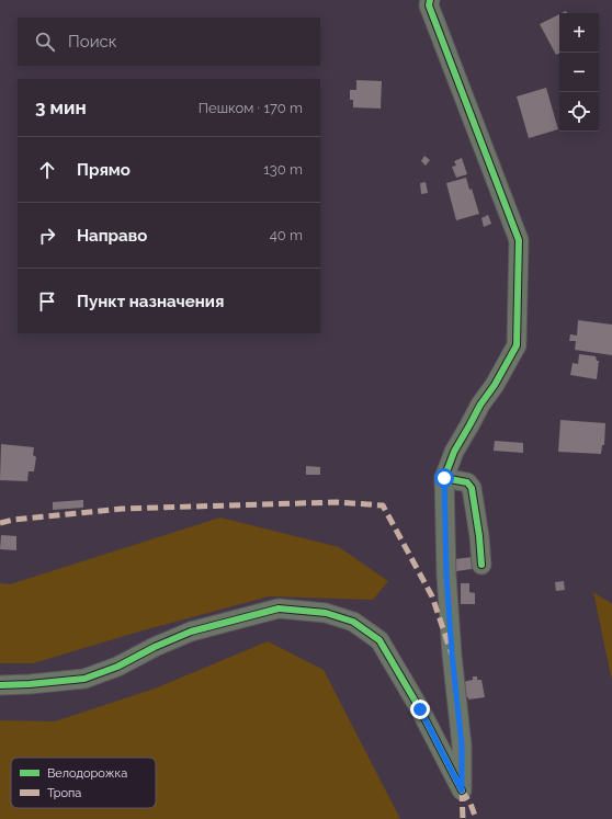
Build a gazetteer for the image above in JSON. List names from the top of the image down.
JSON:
{
  "legend": ["Велодорожка", "Тропа"],
  "page": {
    "map_buttons": ["+", "−"],
    "search": "Поиск",
    "heading": ["3 мин", "Пешком · 170 m"],
    "list": [
      ["Прямо", "130 m"],
      ["Направо", "40 m"],
      "Пункт назначения"
    ]
  }
}
